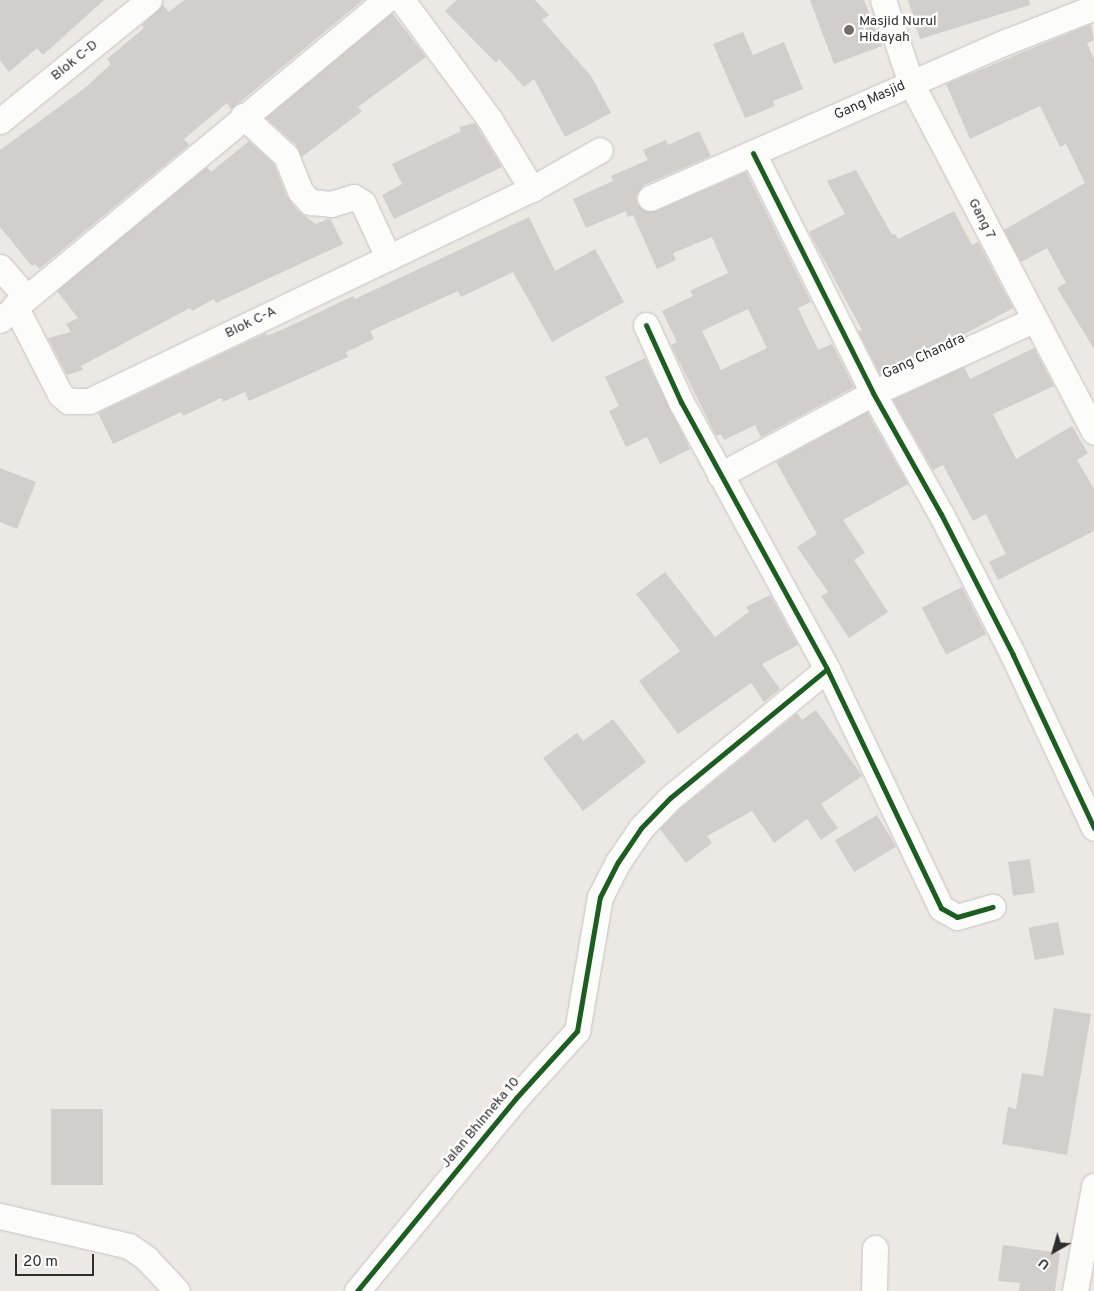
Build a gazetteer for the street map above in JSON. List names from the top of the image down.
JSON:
{
  "streets": {
    "street": [
      "Blok C-D",
      "Gang Masjid",
      "Gang 7",
      "Blok C-A",
      "Gang Chandra",
      "Jalan Bhinneka 10"
    ]
  },
  "crossings": [
    ["Gang Masjid", "Gang 7"],
    ["Gang 7", "Gang Chandra"]
  ],
  "places": ["Masjid Nurul Hidayah"],
  "scale_bar": "20 m",
  "north": "bottom left"
}
